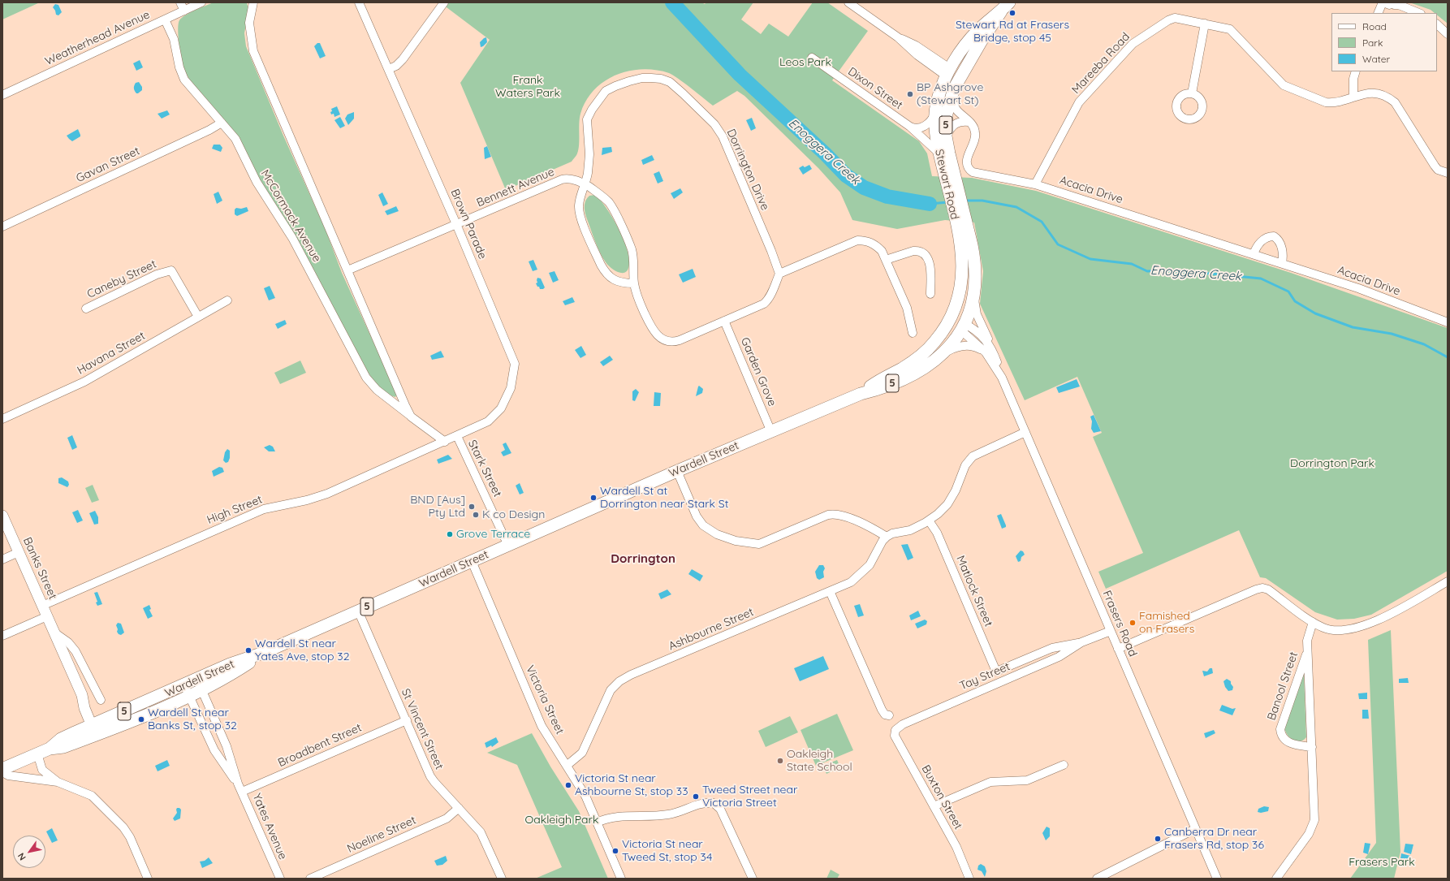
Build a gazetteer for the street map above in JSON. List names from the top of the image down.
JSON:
{
  "streets": {
    "highway": ["5", "Stewart Road", "Wardell Street"],
    "main road": ["Banks Street"],
    "street": [
      "Weatherhead Avenue",
      "Mareeba Road",
      "Dixon Street",
      "Gavan Street",
      "Dorrington Drive",
      "Bennett Avenue",
      "Acacia Drive",
      "McCormack Avenue",
      "Brown Parade",
      "Caneby Street",
      "Havana Street",
      "Garden Grove",
      "Stark Street",
      "High Street",
      "Matlock Street",
      "Frasers Road",
      "Ashbourne Street",
      "Tay Street",
      "Banool Street",
      "Victoria Street",
      "St Vincent Street",
      "Broadbent Street",
      "Buxton Street",
      "Yates Avenue",
      "Noeline Street"
    ]
  },
  "crossings": [
    ["Weatherhead Avenue", "McCormack Avenue"],
    ["Mareeba Road", "Acacia Drive"],
    ["Dixon Street", "Stewart Road"],
    ["Gavan Street", "McCormack Avenue"],
    ["Dorrington Drive", "Bennett Avenue"],
    ["Stewart Road", "Acacia Drive"],
    ["Stewart Road", "Wardell Street"],
    ["Stewart Road", "Frasers Road"],
    ["Bennett Avenue", "Brown Parade"],
    ["McCormack Avenue", "High Street"],
    ["Brown Parade", "Stark Street"],
    ["Brown Parade", "High Street"],
    ["Caneby Street", "Havana Street"],
    ["Garden Grove", "Wardell Street"],
    ["Wardell Street", "Stark Street"],
    ["Wardell Street", "Banks Street"],
    ["Wardell Street", "Frasers Road"],
    ["Wardell Street", "Victoria Street"],
    ["Wardell Street", "St Vincent Street"],
    ["Wardell Street", "Yates Avenue"],
    ["Stark Street", "High Street"],
    ["High Street", "Banks Street"],
    ["Matlock Street", "Tay Street"],
    ["Frasers Road", "Tay Street"],
    ["Ashbourne Street", "Victoria Street"],
    ["Tay Street", "Buxton Street"],
    ["St Vincent Street", "Broadbent Street"],
    ["St Vincent Street", "Noeline Street"],
    ["Broadbent Street", "Yates Avenue"]
  ],
  "districts": ["Dorrington"],
  "water": ["Enoggera Creek"],
  "parks": [
    "Leos Park",
    "Frank Waters Park",
    "Dorrington Park",
    "Oakleigh Park",
    "Frasers Park"
  ],
  "places": [
    "Stewart Rd at Frasers Bridge, stop 45",
    "BP Ashgrove (Stewart St)",
    "Wardell St at Dorrington near Stark St",
    "BND [Aus] Pty Ltd",
    "K co Design",
    "Grove Terrace",
    "Famished on Frasers",
    "Wardell St near Yates Ave, stop 32",
    "Wardell St near Banks St, stop 32",
    "Oakleigh State School",
    "Victoria St near Ashbourne St, stop 33",
    "Tweed Street near Victoria Street",
    "Canberra Dr near Frasers Rd, stop 36",
    "Victoria St near Tweed St, stop 34"
  ],
  "legend": ["Road", "Park", "Water"],
  "north": "bottom left"
}
